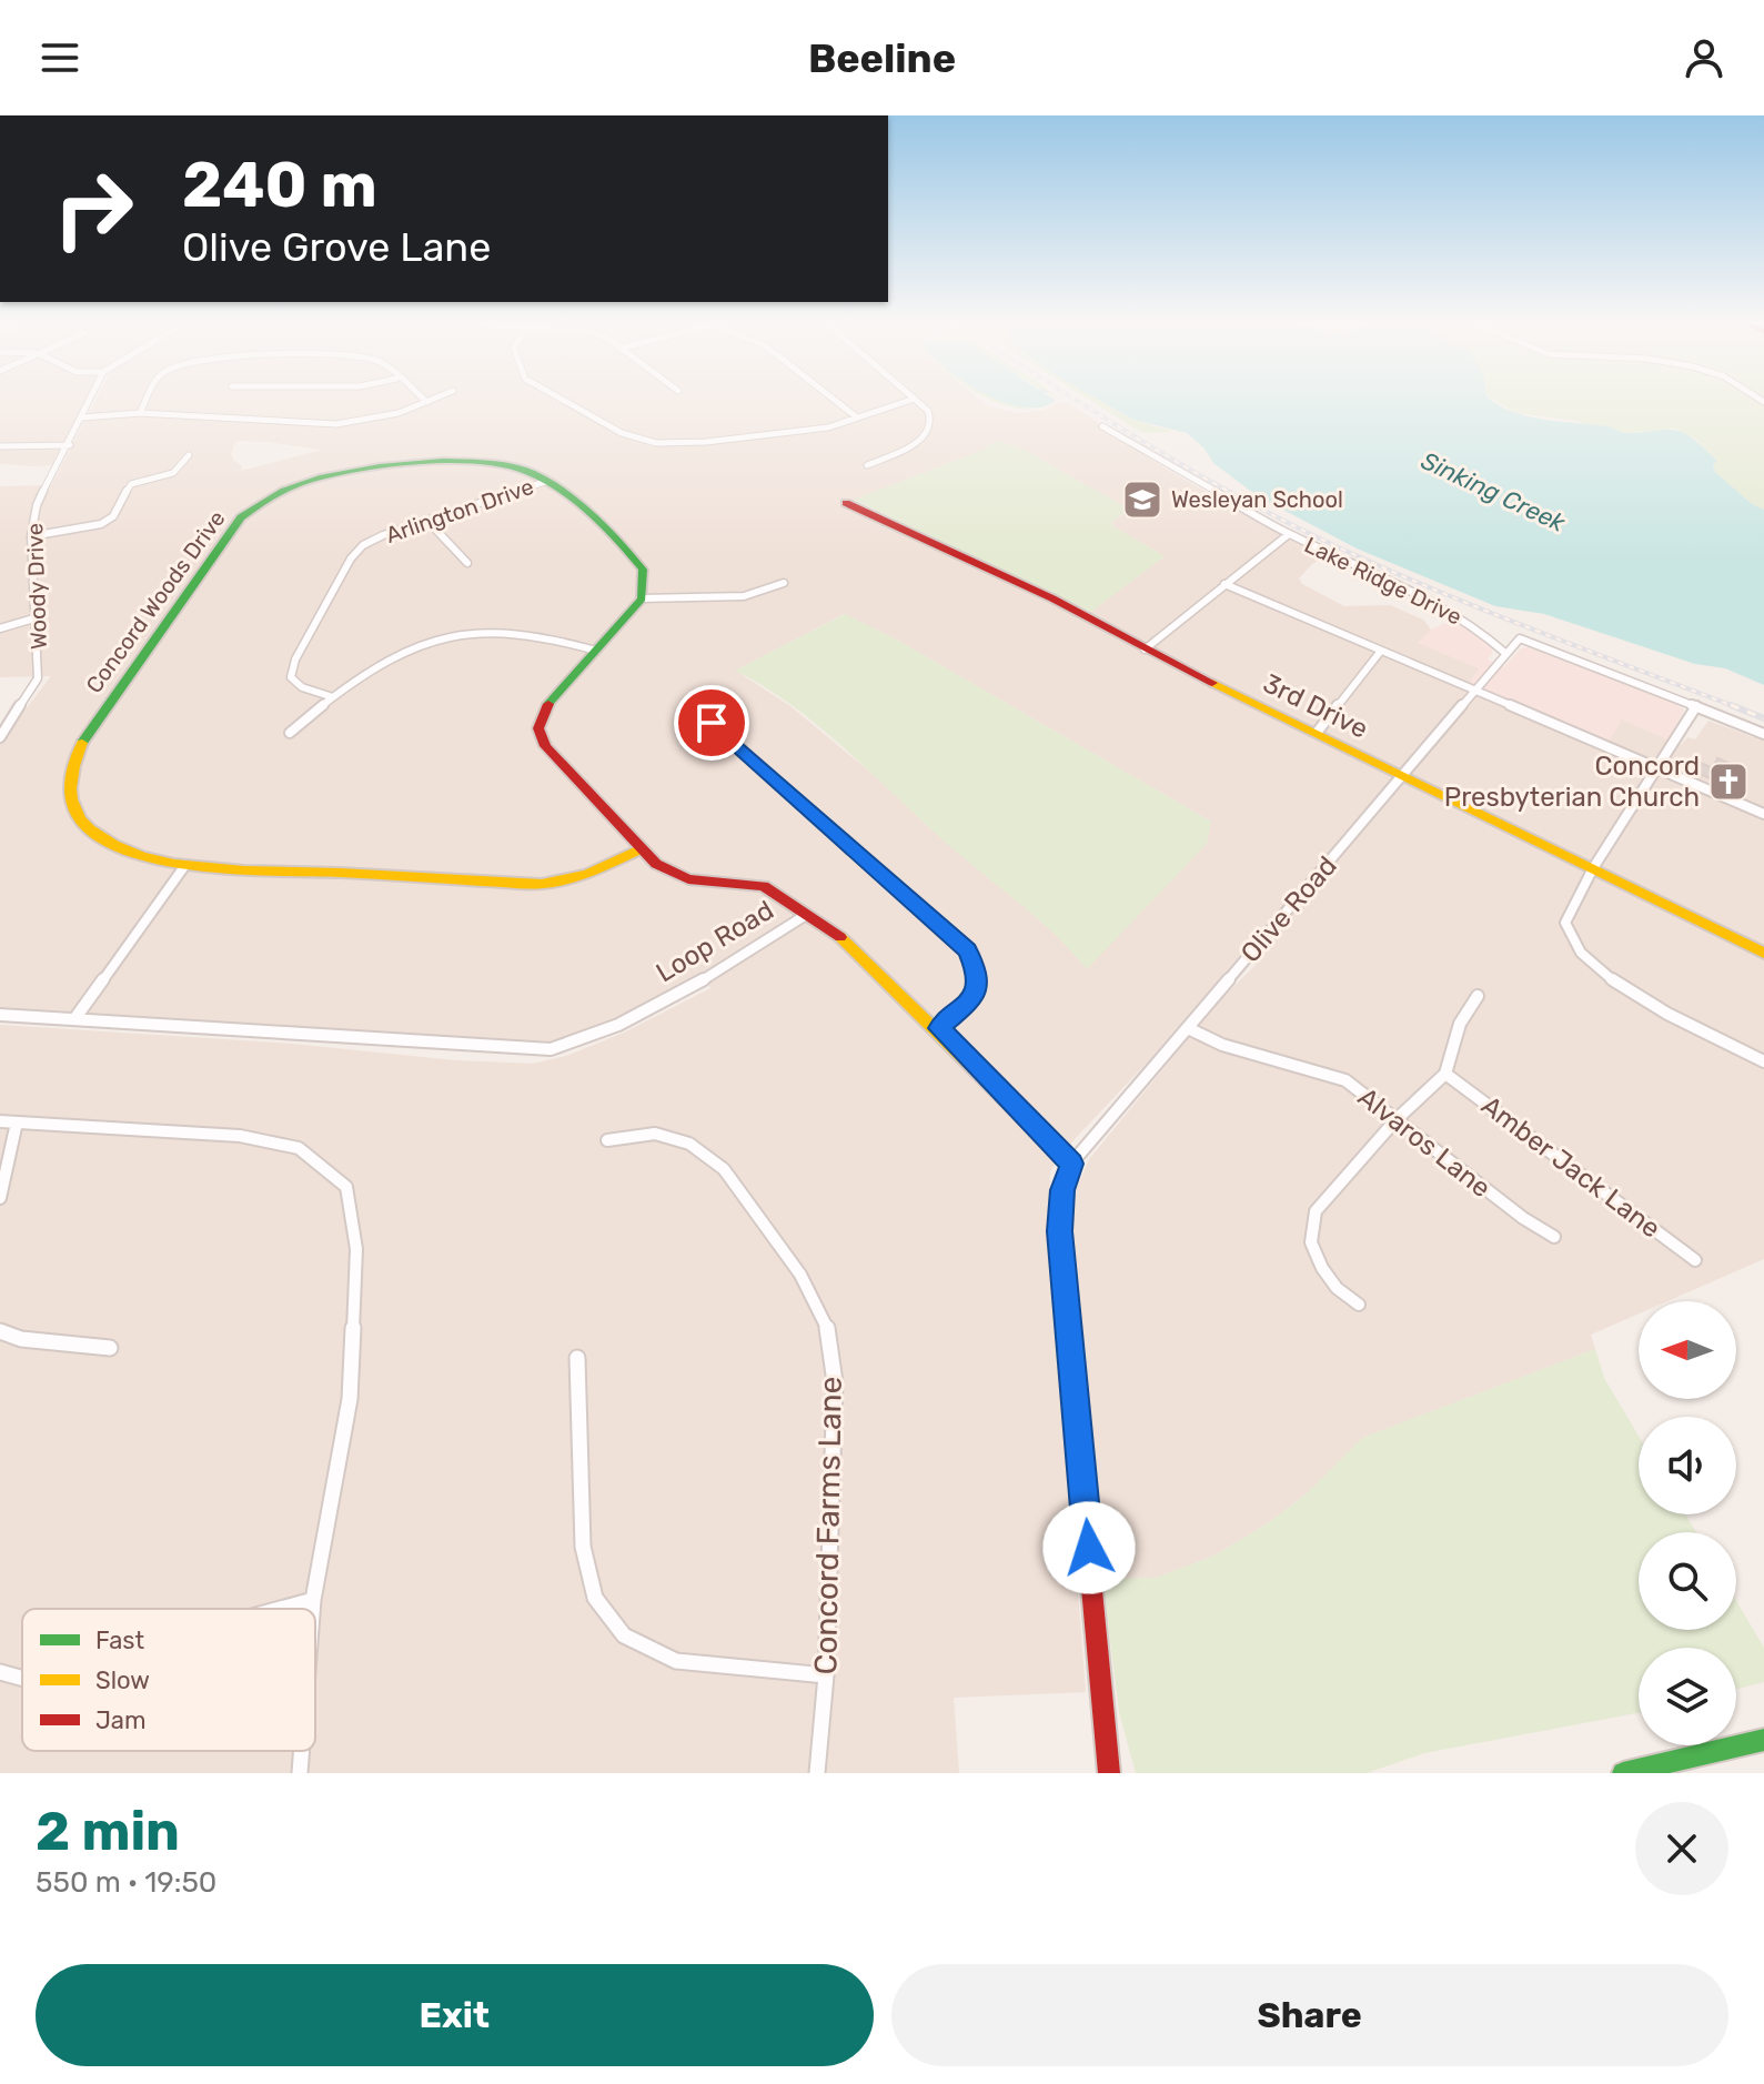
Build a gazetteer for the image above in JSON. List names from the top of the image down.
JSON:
{
  "streets": {
    "street": [
      "Arlington Drive",
      "Lake Ridge Drive",
      "Woody Drive",
      "Concord Woods Drive",
      "3rd Drive",
      "Olive Road",
      "Loop Road",
      "Alvaros Lane",
      "Amber Jack Lane",
      "Concord Farms Lane"
    ]
  },
  "crossings": [
    ["Arlington Drive", "Concord Woods Drive"],
    ["Lake Ridge Drive", "Olive Road"],
    ["3rd Drive", "Olive Road"],
    ["Olive Road", "Loop Road"],
    ["Olive Road", "Alvaros Lane"]
  ],
  "water": ["Sinking Creek"],
  "places": {
    "school or university": ["Wesleyan School"],
    "church": ["Concord Presbyterian Church"]
  },
  "legend": ["Fast", "Slow", "Jam"],
  "north": "left",
  "page": {
    "header": "Beeline",
    "turn": ["240 m", "Olive Grove Lane"],
    "heading": ["2 min", "550 m · 19:50"],
    "buttons": ["Exit", "Share"]
  }
}
